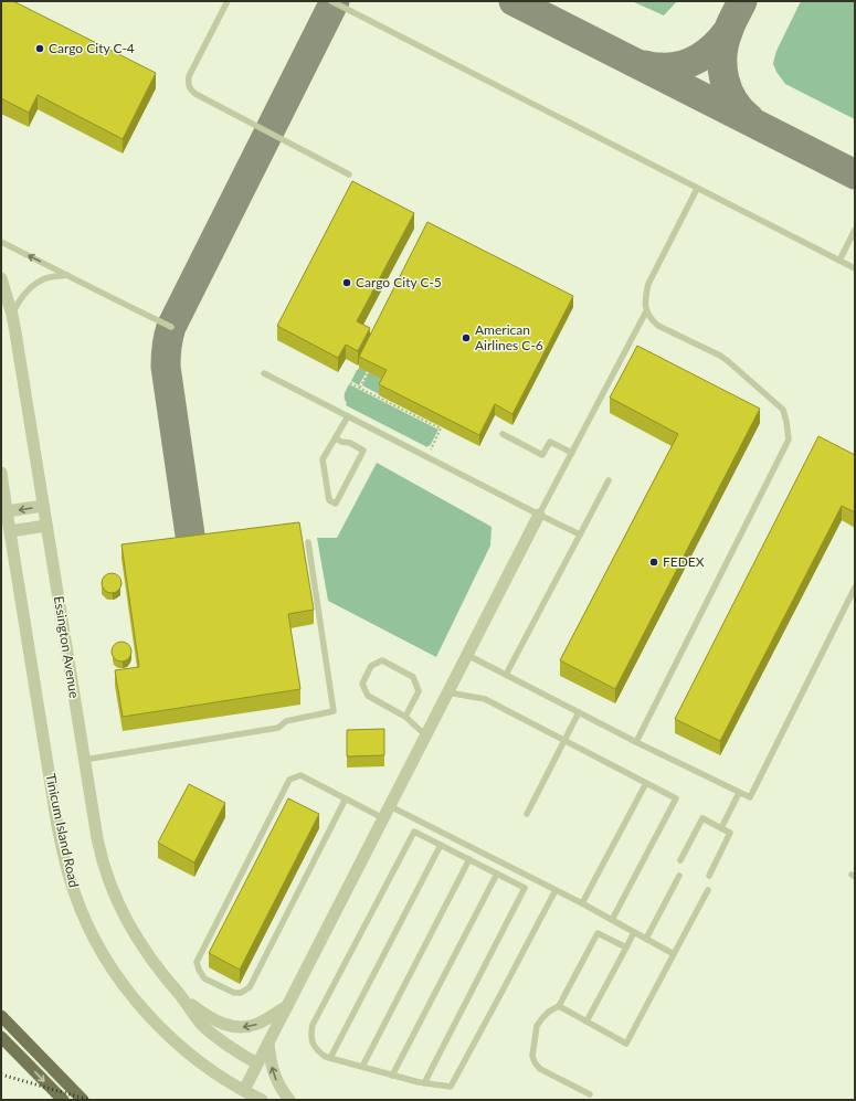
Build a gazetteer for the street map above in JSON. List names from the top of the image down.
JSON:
{
  "streets": {
    "street": ["Essington Avenue", "Tinicum Island Road"]
  },
  "places": [
    "Cargo City C-4",
    "Cargo City C-5",
    "American Airlines C-6",
    "FEDEX"
  ]
}
